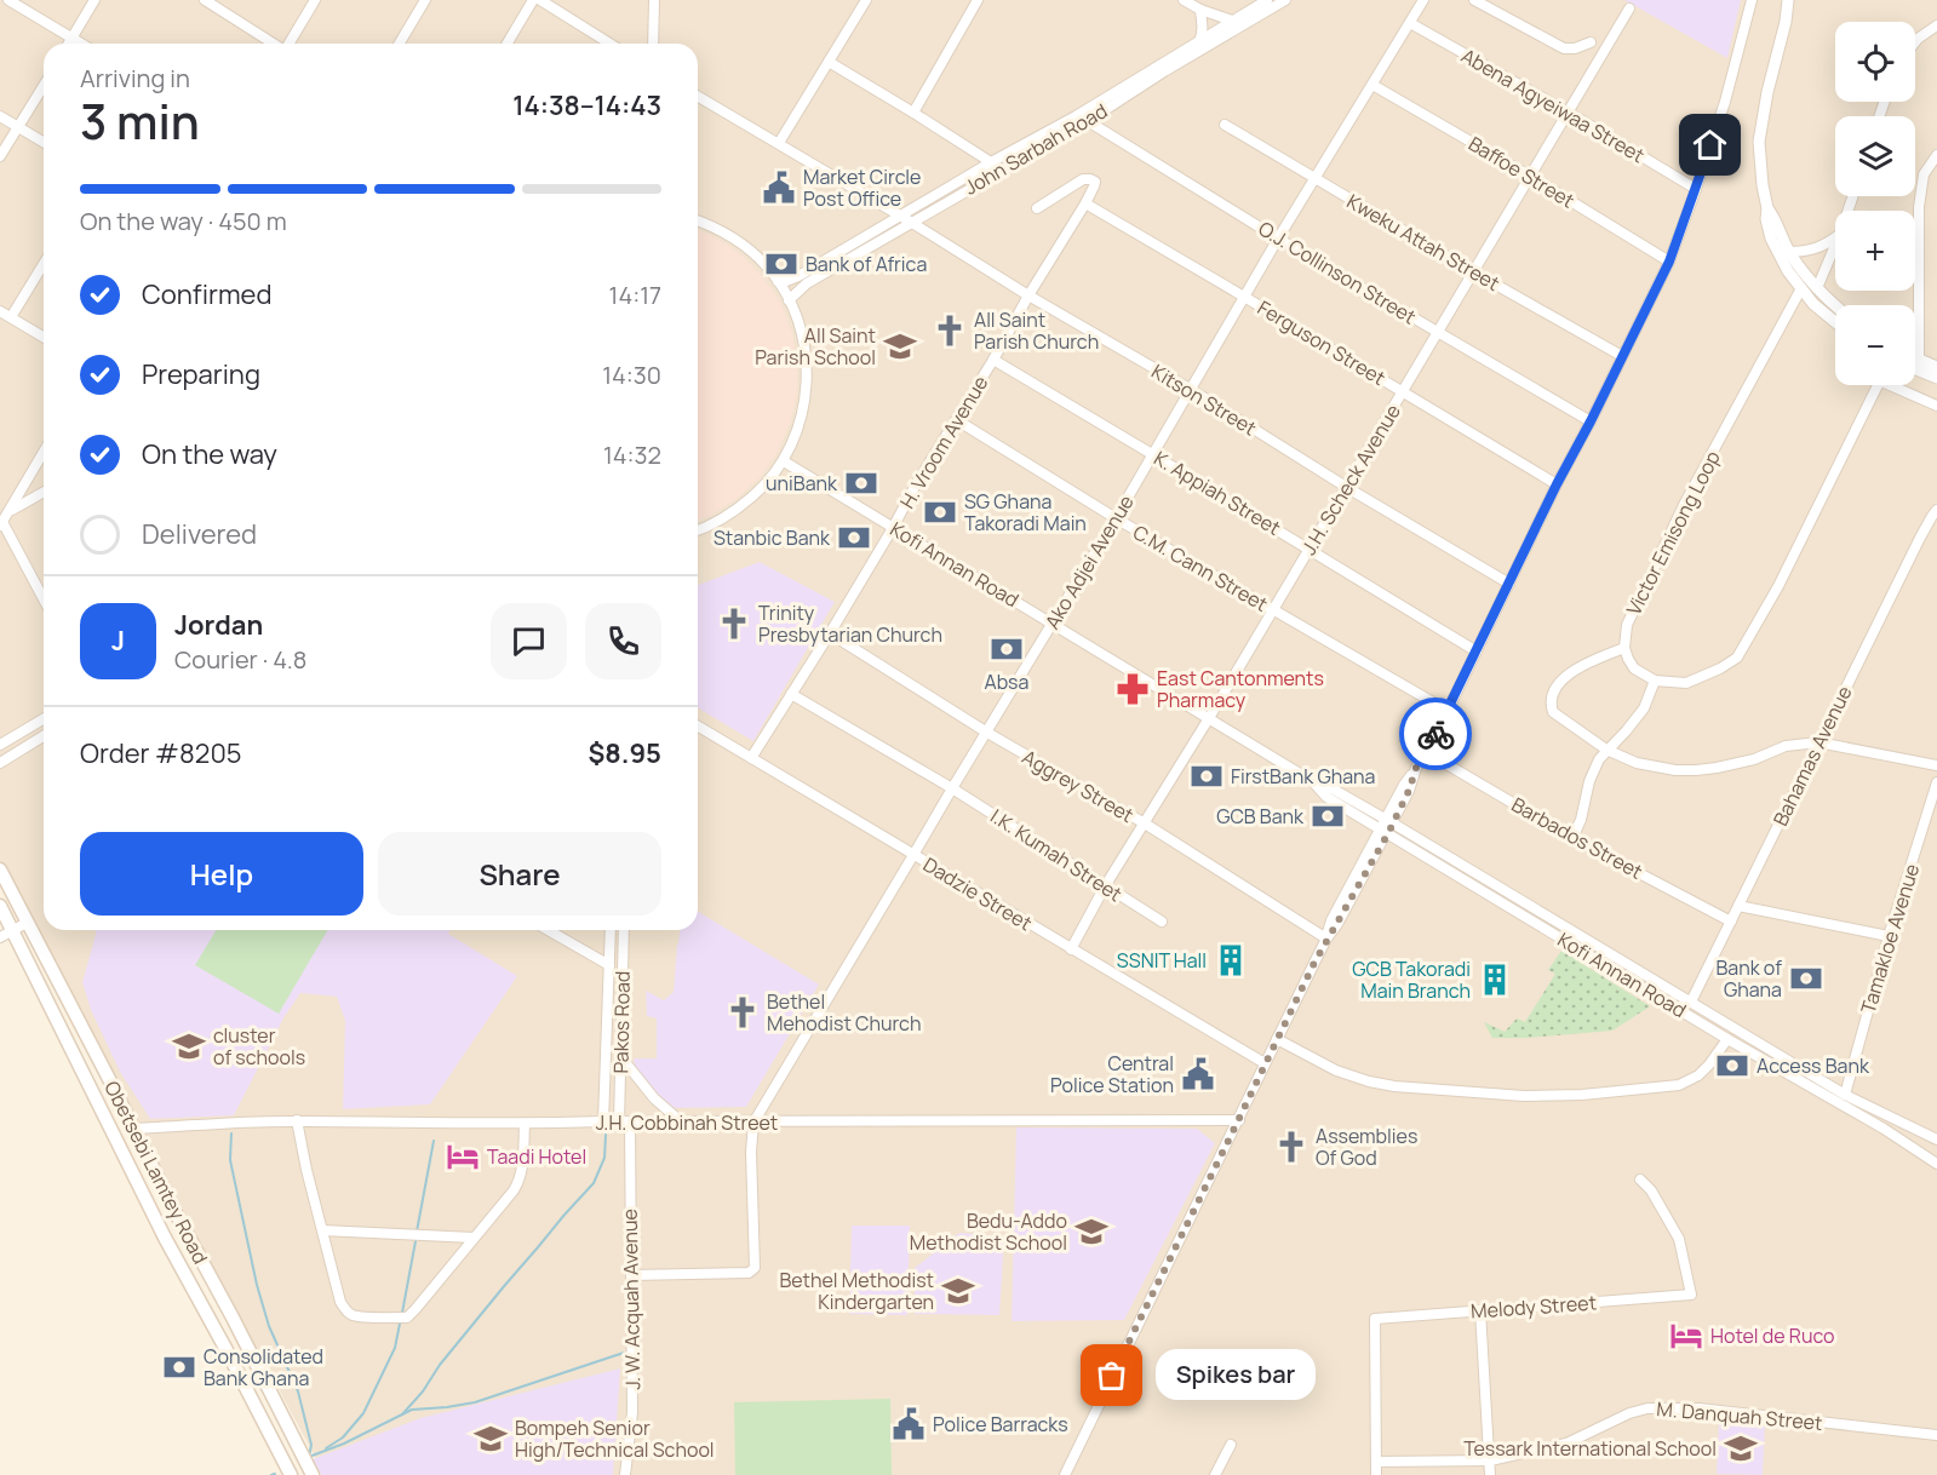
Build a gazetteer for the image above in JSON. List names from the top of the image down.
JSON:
{
  "streets": {
    "main road": ["Obetsebi Lamtey Road"],
    "street": [
      "Abena Agyeiwaa Street",
      "John Sarbah Road",
      "Baffoe Street",
      "Kweku Attah Street",
      "O.J. Collinson Street",
      "Ferguson Street",
      "Kitson Street",
      "H. Vroom Avenue",
      "J.H. Scheck Avenue",
      "K. Appiah Street",
      "Victor Emisong Loop",
      "Ako Adjei Avenue",
      "Kofi Annan Road",
      "C.M. Cann Street",
      "Bahamas Avenue",
      "Aggrey Street",
      "Barbados Street",
      "I.K. Kumah Street",
      "Dadzie Street",
      "Tamakloe Avenue",
      "Pakos Road",
      "J.H. Cobbinah Street",
      "J. W. Acquah Avenue",
      "Melody Street",
      "M. Danquah Street"
    ]
  },
  "crossings": [
    ["Abena Agyeiwaa Street", "J.H. Scheck Avenue"],
    ["Abena Agyeiwaa Street", "Ako Adjei Avenue"],
    ["John Sarbah Road", "O.J. Collinson Street"],
    ["John Sarbah Road", "Kitson Street"],
    ["Baffoe Street", "J.H. Scheck Avenue"],
    ["Baffoe Street", "Ako Adjei Avenue"],
    ["Kweku Attah Street", "J.H. Scheck Avenue"],
    ["Kweku Attah Street", "Ako Adjei Avenue"],
    ["O.J. Collinson Street", "J.H. Scheck Avenue"],
    ["O.J. Collinson Street", "Ako Adjei Avenue"],
    ["Ferguson Street", "H. Vroom Avenue"],
    ["Ferguson Street", "J.H. Scheck Avenue"],
    ["Ferguson Street", "Ako Adjei Avenue"],
    ["Kitson Street", "H. Vroom Avenue"],
    ["Kitson Street", "J.H. Scheck Avenue"],
    ["Kitson Street", "Ako Adjei Avenue"],
    ["H. Vroom Avenue", "K. Appiah Street"],
    ["H. Vroom Avenue", "Kofi Annan Road"],
    ["H. Vroom Avenue", "C.M. Cann Street"],
    ["H. Vroom Avenue", "Aggrey Street"],
    ["H. Vroom Avenue", "I.K. Kumah Street"],
    ["H. Vroom Avenue", "Dadzie Street"],
    ["J.H. Scheck Avenue", "K. Appiah Street"],
    ["J.H. Scheck Avenue", "Kofi Annan Road"],
    ["J.H. Scheck Avenue", "C.M. Cann Street"],
    ["J.H. Scheck Avenue", "Aggrey Street"],
    ["J.H. Scheck Avenue", "I.K. Kumah Street"],
    ["J.H. Scheck Avenue", "Dadzie Street"],
    ["K. Appiah Street", "Ako Adjei Avenue"],
    ["Ako Adjei Avenue", "Kofi Annan Road"],
    ["Ako Adjei Avenue", "C.M. Cann Street"],
    ["Ako Adjei Avenue", "Aggrey Street"],
    ["Ako Adjei Avenue", "I.K. Kumah Street"],
    ["Ako Adjei Avenue", "Dadzie Street"],
    ["Ako Adjei Avenue", "J.H. Cobbinah Street"],
    ["Kofi Annan Road", "Bahamas Avenue"],
    ["Kofi Annan Road", "Tamakloe Avenue"],
    ["Bahamas Avenue", "Barbados Street"],
    ["Pakos Road", "J.H. Cobbinah Street"],
    ["J.H. Cobbinah Street", "Obetsebi Lamtey Road"],
    ["J.H. Cobbinah Street", "J. W. Acquah Avenue"],
    ["Melody Street", "M. Danquah Street"]
  ],
  "places": {
    "public building": ["Market Circle Post Office", "Central Police Station", "Police Barracks"],
    "bank": [
      "Bank of Africa",
      "uniBank",
      "SG Ghana Takoradi Main",
      "Stanbic Bank",
      "Absa",
      "FirstBank Ghana",
      "GCB Bank",
      "Bank of Ghana",
      "Access Bank",
      "Consolidated Bank Ghana"
    ],
    "church": [
      "All Saint Parish Church",
      "Trinity Presbytarian Church",
      "Bethel Mehodist Church",
      "Assemblies Of God"
    ],
    "school or university": [
      "All Saint Parish School",
      "cluster of schools",
      "Bedu-Addo Methodist School",
      "Bethel Methodist Kindergarten",
      "Bompeh Senior High/Technical School",
      "Tessark International School"
    ],
    "pharmacy": ["East Cantonments Pharmacy"],
    "building": ["SSNIT Hall", "GCB Takoradi Main Branch"],
    "hotel": ["Taadi Hotel", "Hotel de Ruco"],
    "other": ["Spikes bar"]
  },
  "page": {
    "map_buttons": ["+", "−"],
    "heading": ["3 min", "Arriving in", "14:38–14:43"],
    "panel": [
      "Jordan",
      "Courier · 4.8",
      "Order #8205",
      "$8.95"
    ],
    "bar": "On the way · 450 m",
    "list": [
      ["Confirmed", "14:17"],
      ["Preparing", "14:30"],
      ["On the way", "14:32"],
      "Delivered"
    ],
    "round": "J",
    "buttons": ["Help", "Share"],
    "bubble": "Spikes bar"
  }
}
